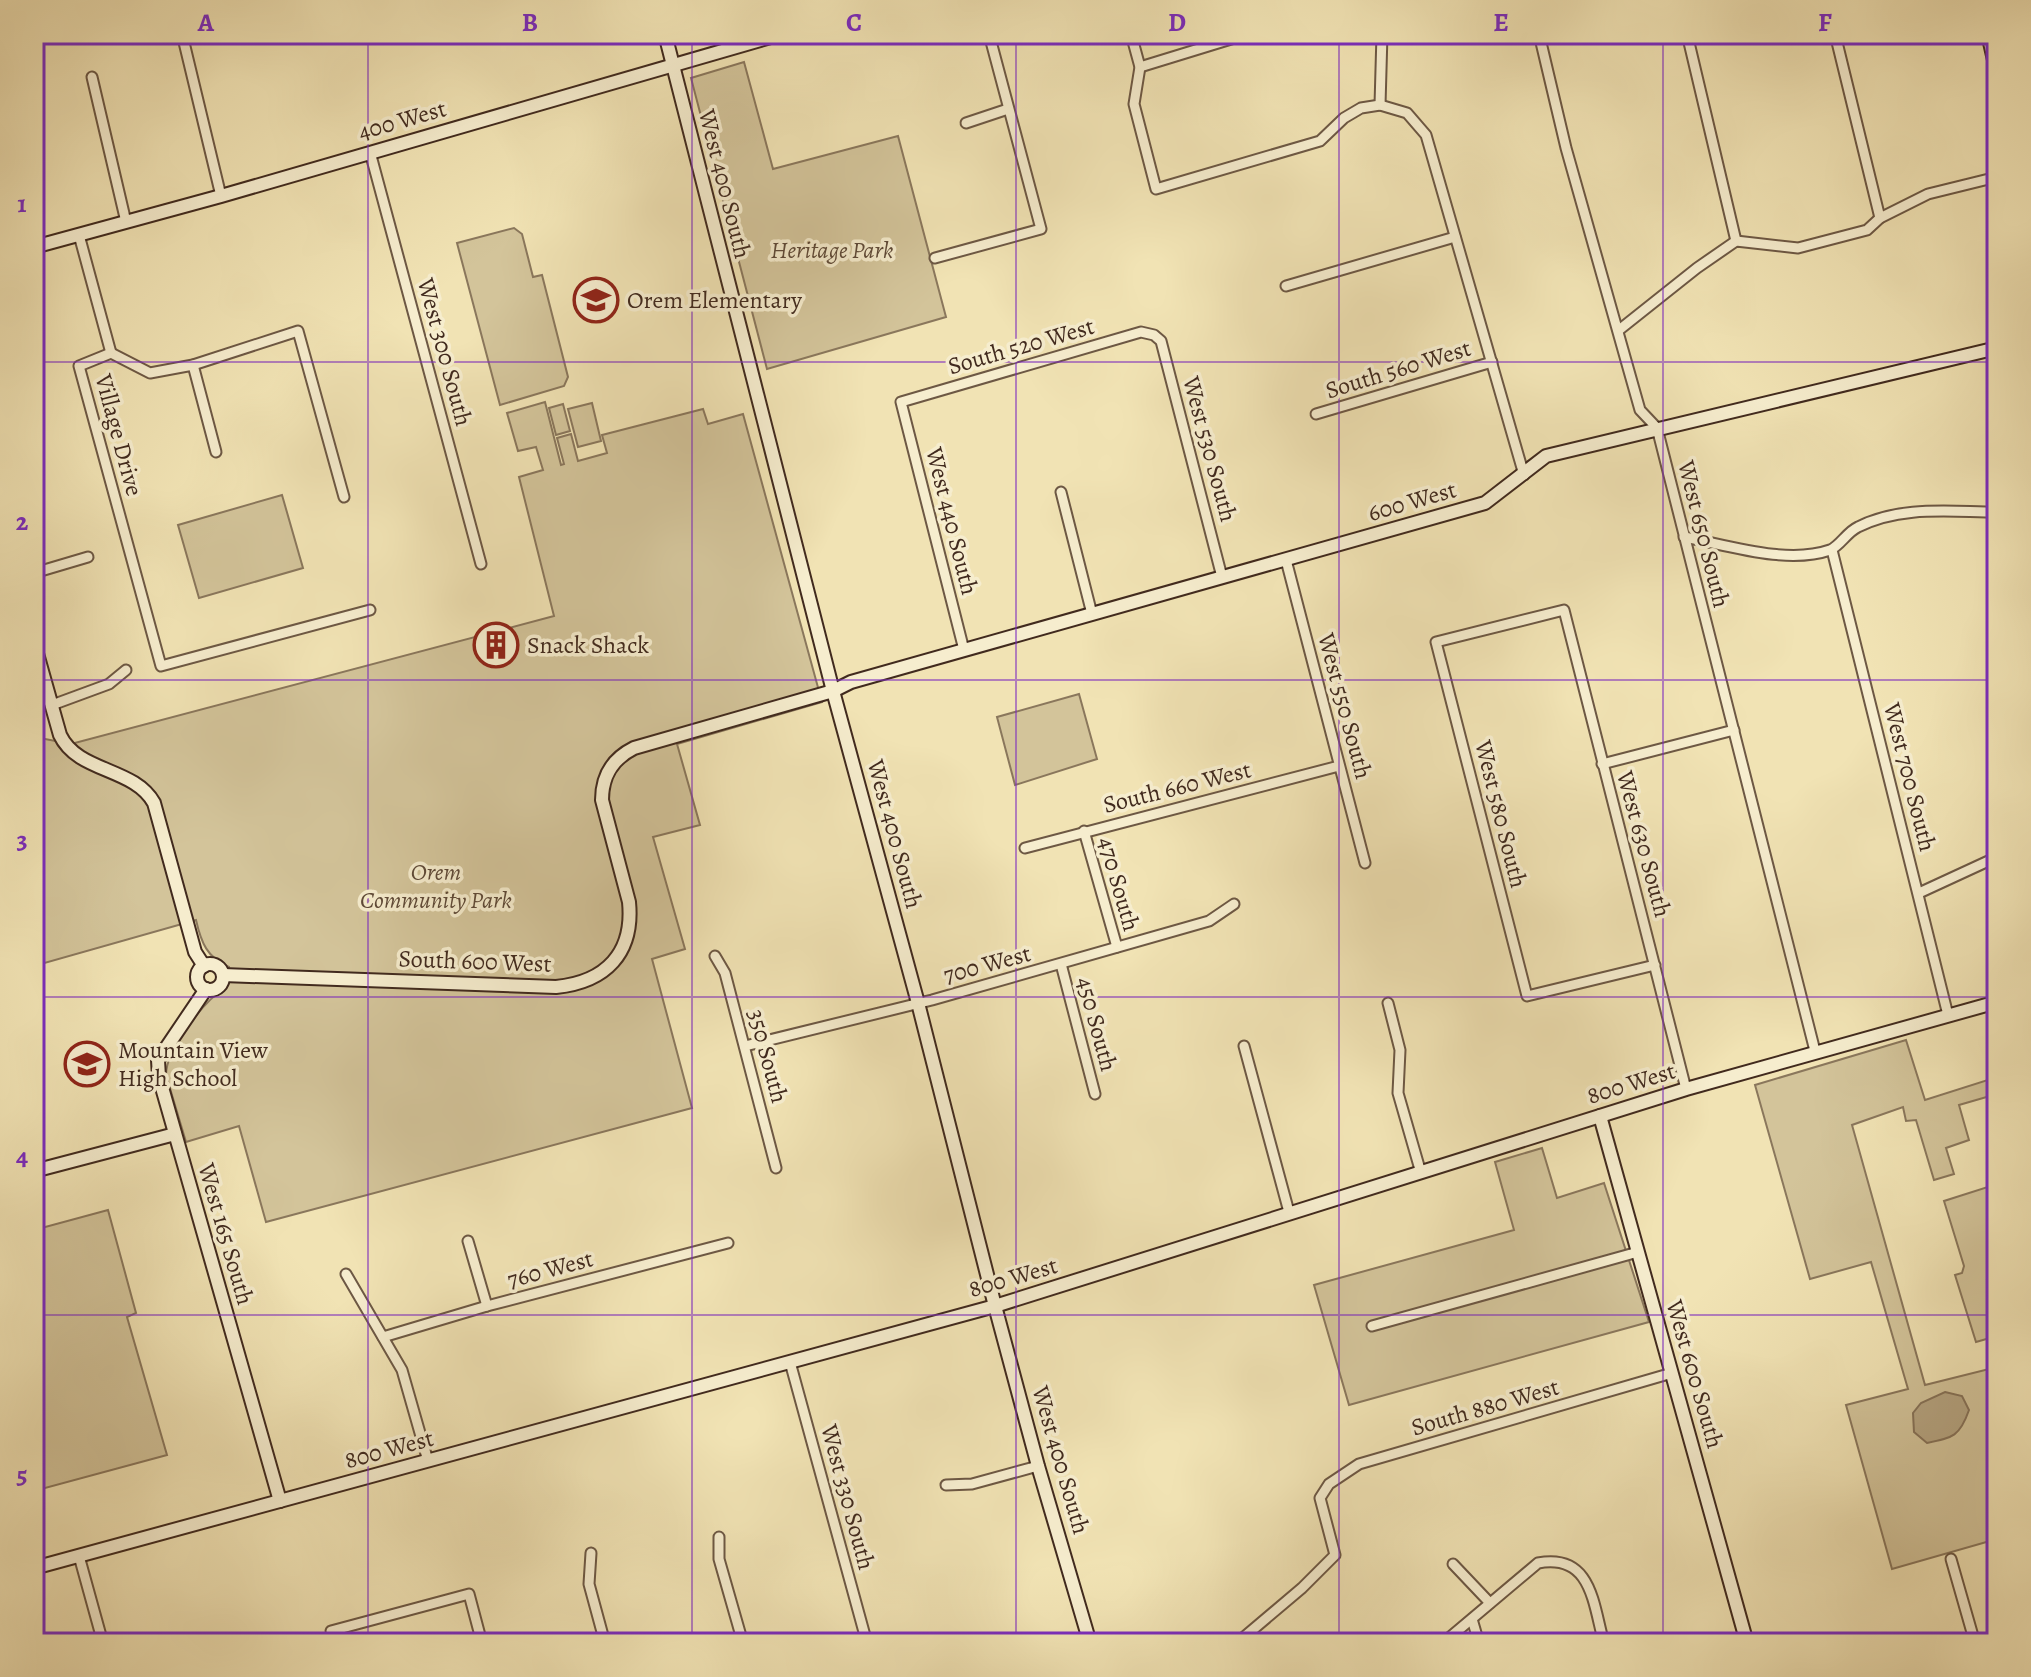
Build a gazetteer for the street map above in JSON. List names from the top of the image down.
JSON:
{
  "streets": {
    "street": [
      "400 West",
      "West 400 South",
      "South 520 West",
      "West 300 South",
      "South 560 West",
      "Village Drive",
      "West 530 South",
      "600 West",
      "West 440 South",
      "West 650 South",
      "West 550 South",
      "West 700 South",
      "South 660 West",
      "West 580 South",
      "West 630 South",
      "470 South",
      "South 600 West",
      "700 West",
      "450 South",
      "350 South",
      "800 West",
      "West 165 South",
      "760 West",
      "West 600 South",
      "South 880 West",
      "West 330 South"
    ]
  },
  "crossings": [
    ["400 West", "West 400 South"],
    ["400 West", "West 300 South"],
    ["400 West", "Village Drive"],
    ["West 400 South", "600 West"],
    ["West 400 South", "South 600 West"],
    ["West 400 South", "700 West"],
    ["West 400 South", "800 West"],
    ["South 520 West", "West 530 South"],
    ["South 520 West", "West 440 South"],
    ["West 530 South", "600 West"],
    ["600 West", "West 440 South"],
    ["600 West", "West 650 South"],
    ["600 West", "West 550 South"],
    ["600 West", "South 600 West"],
    ["West 650 South", "800 West"],
    ["West 550 South", "South 660 West"],
    ["West 700 South", "800 West"],
    ["South 660 West", "470 South"],
    ["West 580 South", "West 630 South"],
    ["West 630 South", "800 West"],
    ["470 South", "700 West"],
    ["South 600 West", "West 165 South"],
    ["700 West", "450 South"],
    ["700 West", "350 South"],
    ["800 West", "West 165 South"],
    ["800 West", "West 600 South"],
    ["800 West", "West 330 South"],
    ["West 600 South", "South 880 West"]
  ],
  "parks": ["Heritage Park", "Orem Community Park"],
  "places": {
    "school or university": ["Orem Elementary", "Mountain View High School"],
    "building": ["Snack Shack"]
  },
  "grid": {
    "columns": [
      "A",
      "B",
      "C",
      "D",
      "E",
      "F"
    ],
    "rows": [
      "1",
      "2",
      "3",
      "4",
      "5"
    ]
  }
}
